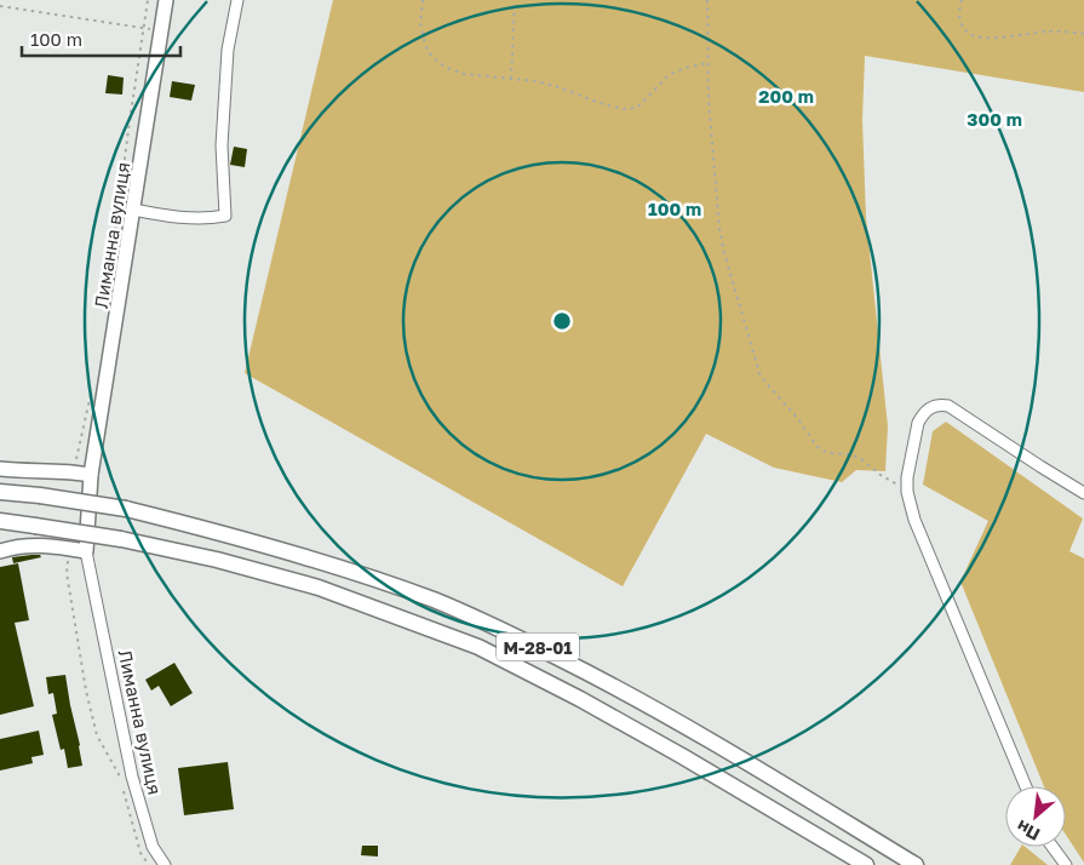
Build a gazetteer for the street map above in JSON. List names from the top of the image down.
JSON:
{
  "streets": {
    "highway": ["М-28-01"],
    "main road": ["Лиманна вулиця"]
  },
  "scale_bar": "100 m",
  "north": "bottom left",
  "rings": ["200 m", "300 m", "100 m"]
}
